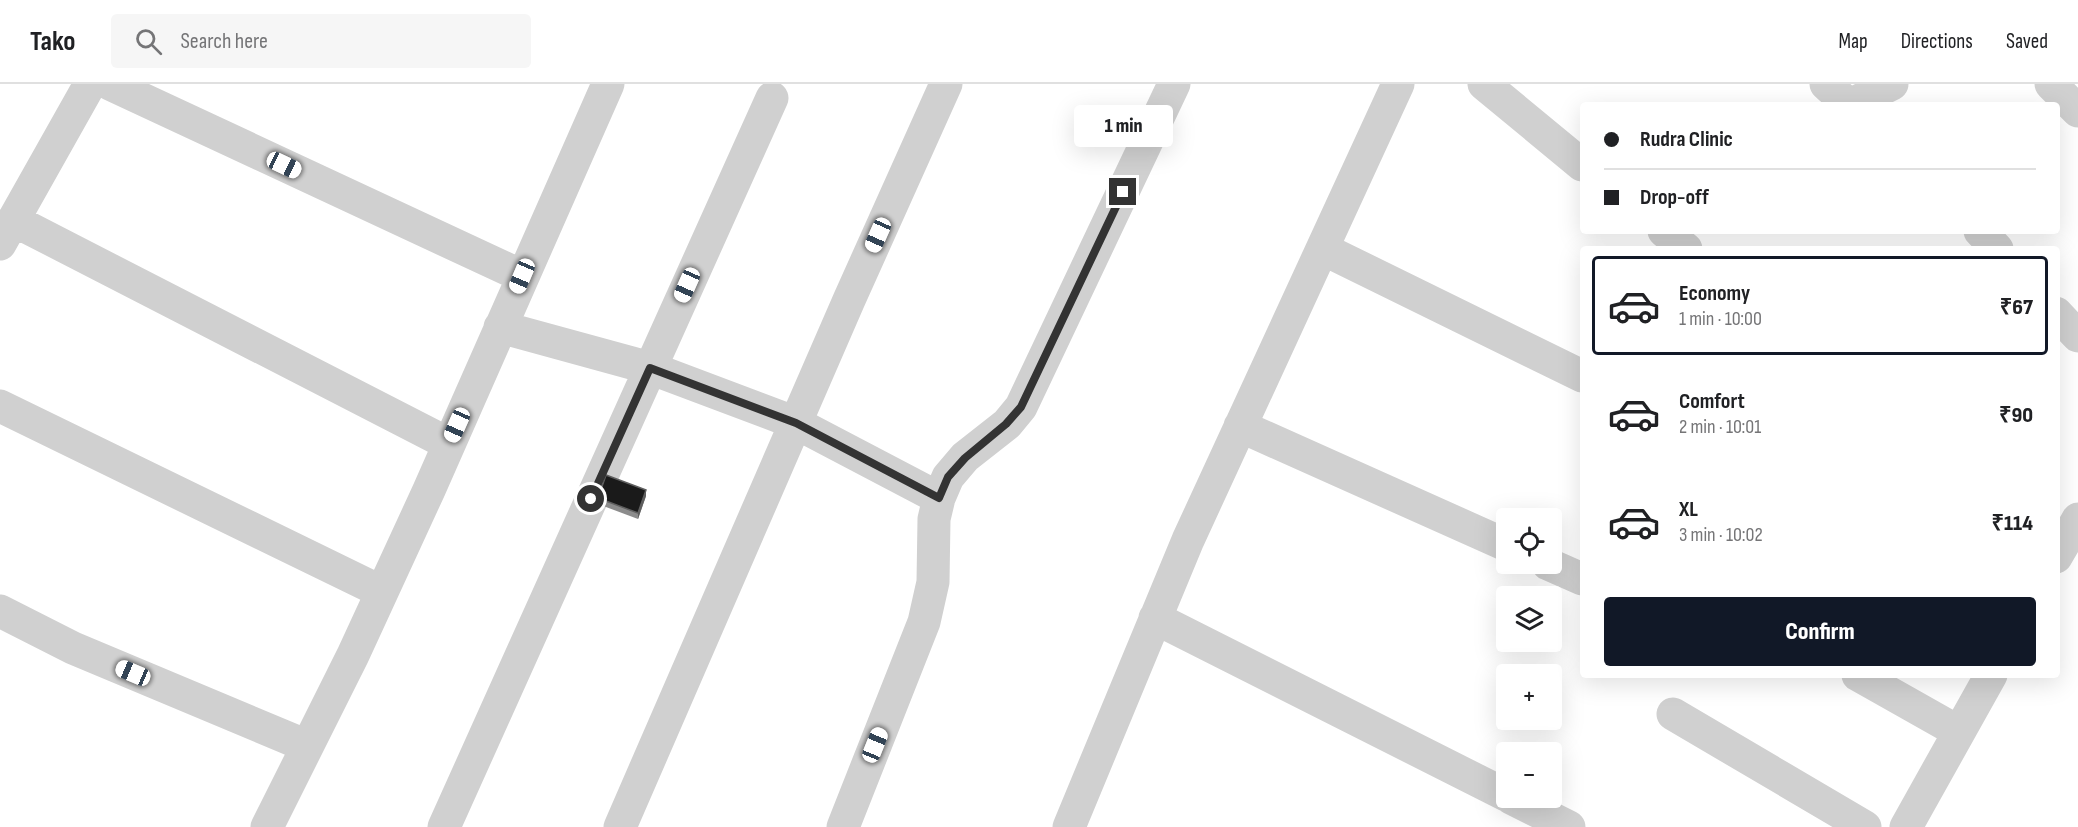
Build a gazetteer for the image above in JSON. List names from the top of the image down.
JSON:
{
  "page": {
    "header": "Tako",
    "search": "Search here",
    "nav": ["Map", "Directions", "Saved"],
    "banner": ["Rudra Clinic", "Drop-off"],
    "bubble": "1 min",
    "list": [
      {
        "name": "Economy",
        "note": "1 min · 10:00",
        "value": "₹67"
      },
      {
        "name": "Comfort",
        "note": "2 min · 10:01",
        "value": "₹90"
      },
      {
        "name": "XL",
        "note": "3 min · 10:02",
        "value": "₹114"
      }
    ],
    "map_buttons": ["+", "−"],
    "buttons": "Confirm"
  }
}
